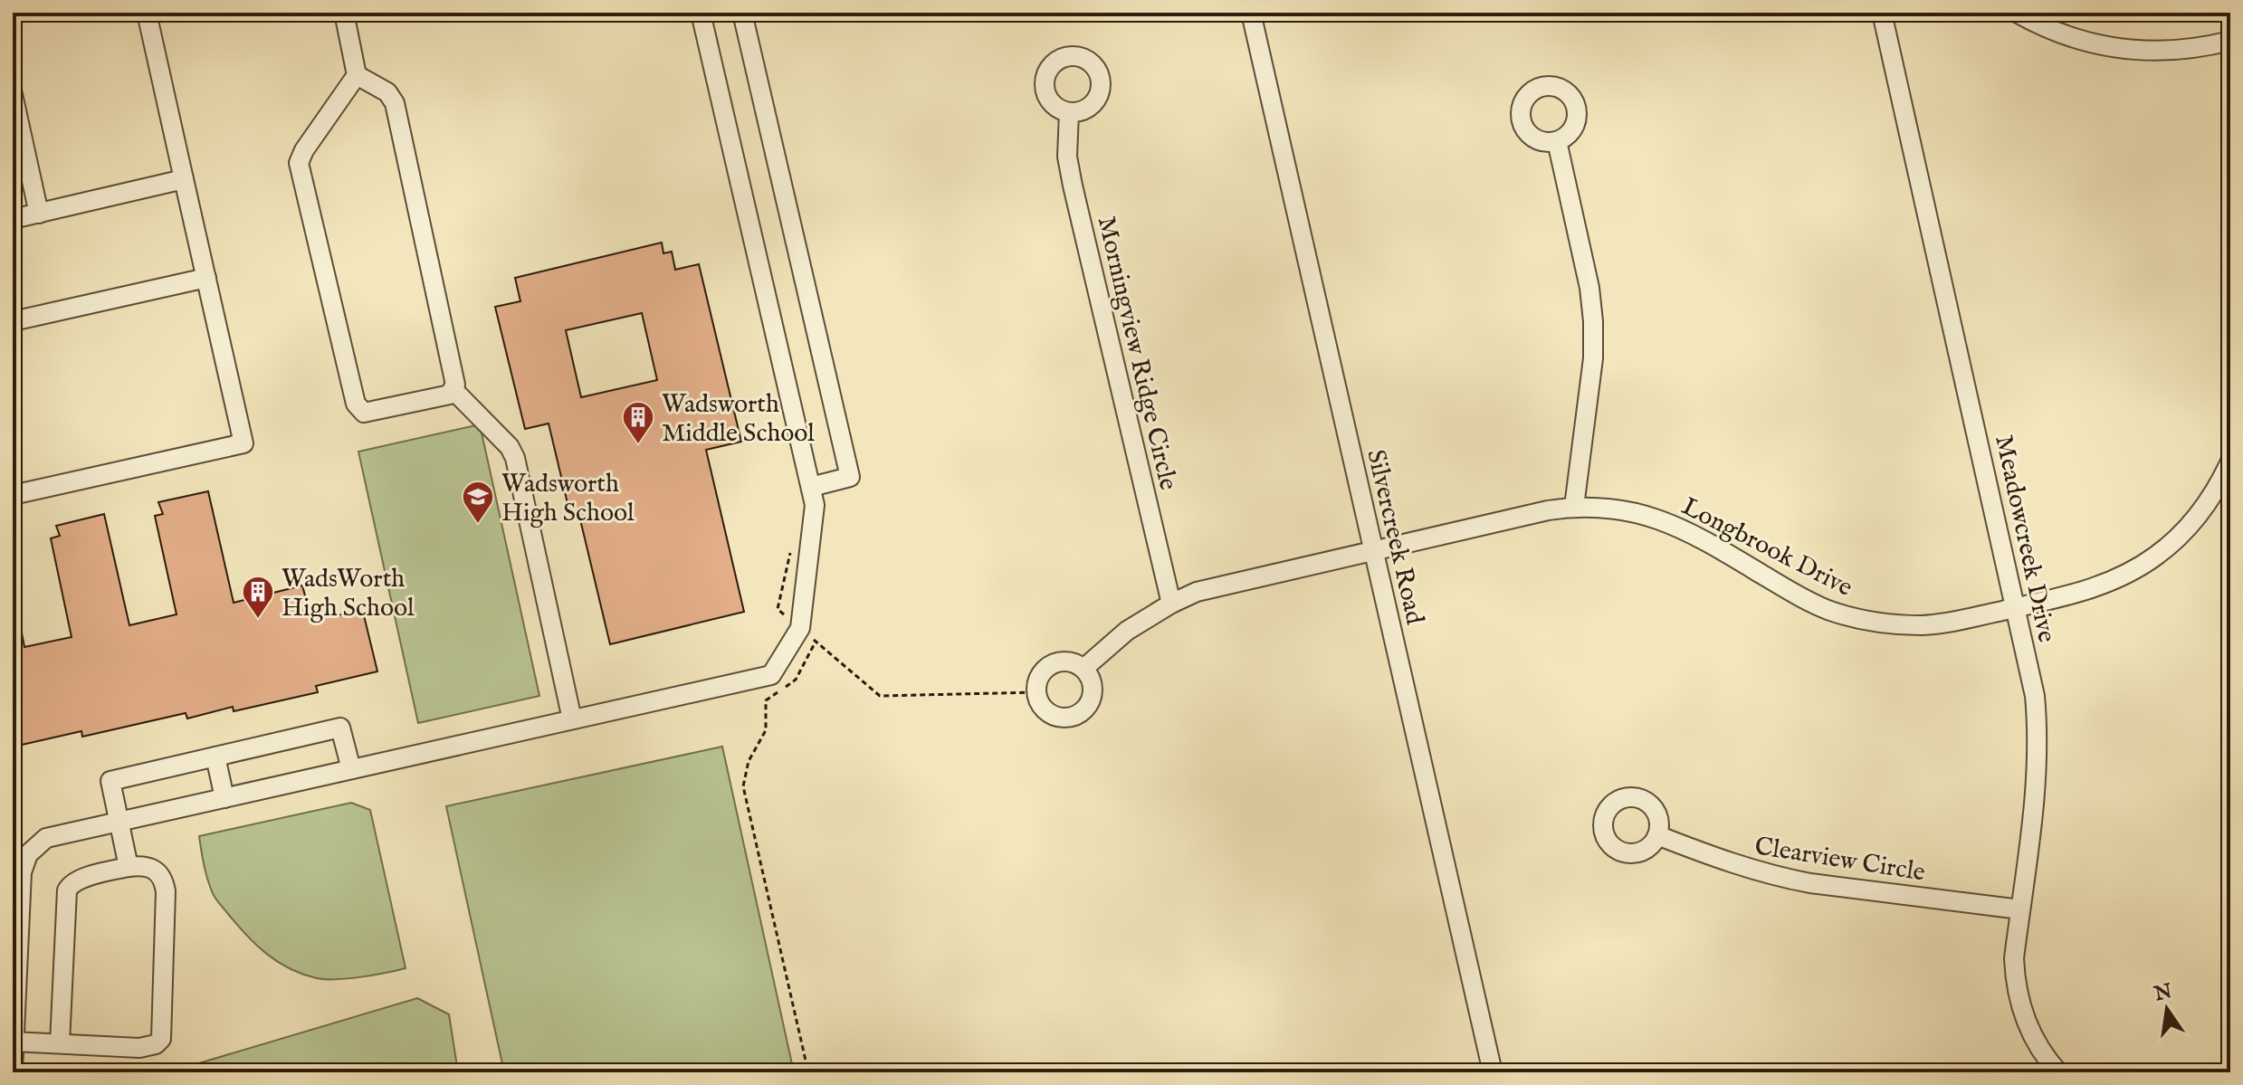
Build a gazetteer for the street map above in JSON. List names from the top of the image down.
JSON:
{
  "streets": {
    "street": [
      "Morningview Ridge Circle",
      "Silvercreek Road",
      "Meadowcreek Drive",
      "Longbrook Drive",
      "Clearview Circle"
    ]
  },
  "crossings": [
    ["Morningview Ridge Circle", "Longbrook Drive"],
    ["Silvercreek Road", "Longbrook Drive"],
    ["Meadowcreek Drive", "Longbrook Drive"],
    ["Meadowcreek Drive", "Clearview Circle"]
  ],
  "places": {
    "building": ["Wadsworth Middle School", "WadsWorth High School"],
    "school or university": ["Wadsworth High School"]
  },
  "north": "top"
}
